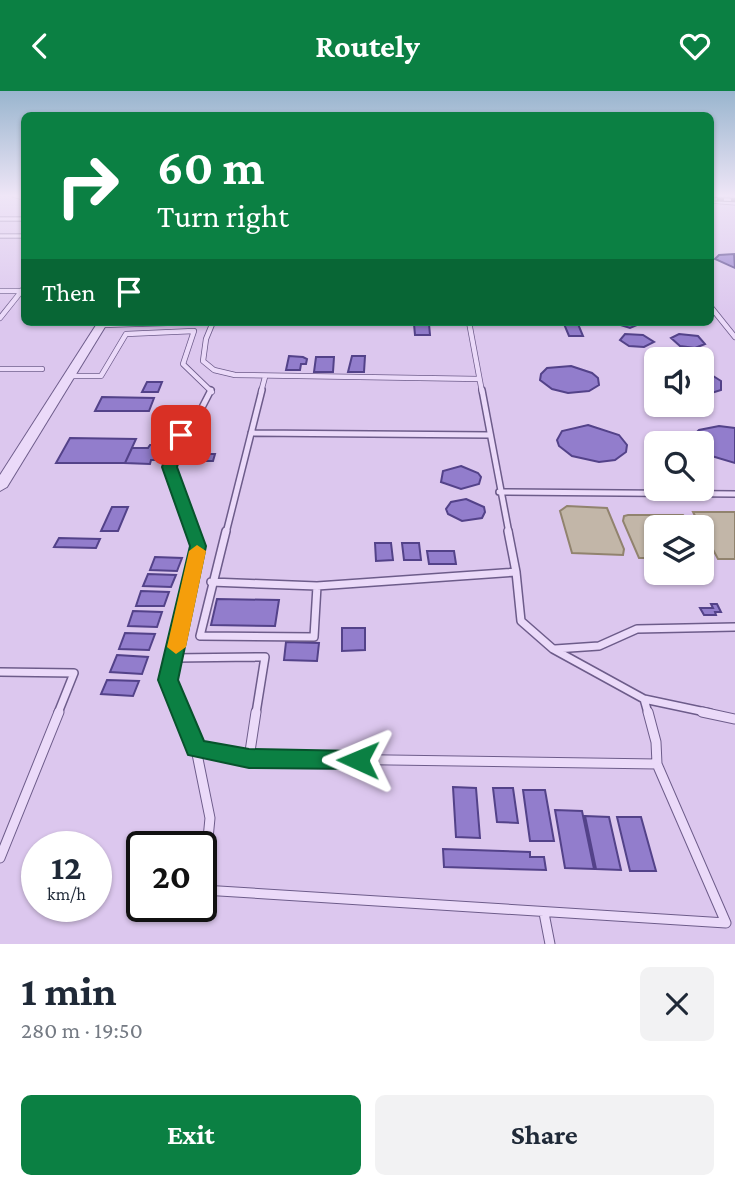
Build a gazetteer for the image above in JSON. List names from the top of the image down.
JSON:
{
  "page": {
    "header": "Routely",
    "turn": ["60 m", "Turn right"],
    "then": "Then",
    "speed": "12 km/h",
    "limit": "20",
    "heading": ["1 min", "280 m · 19:50"],
    "buttons": ["Exit", "Share"]
  }
}
